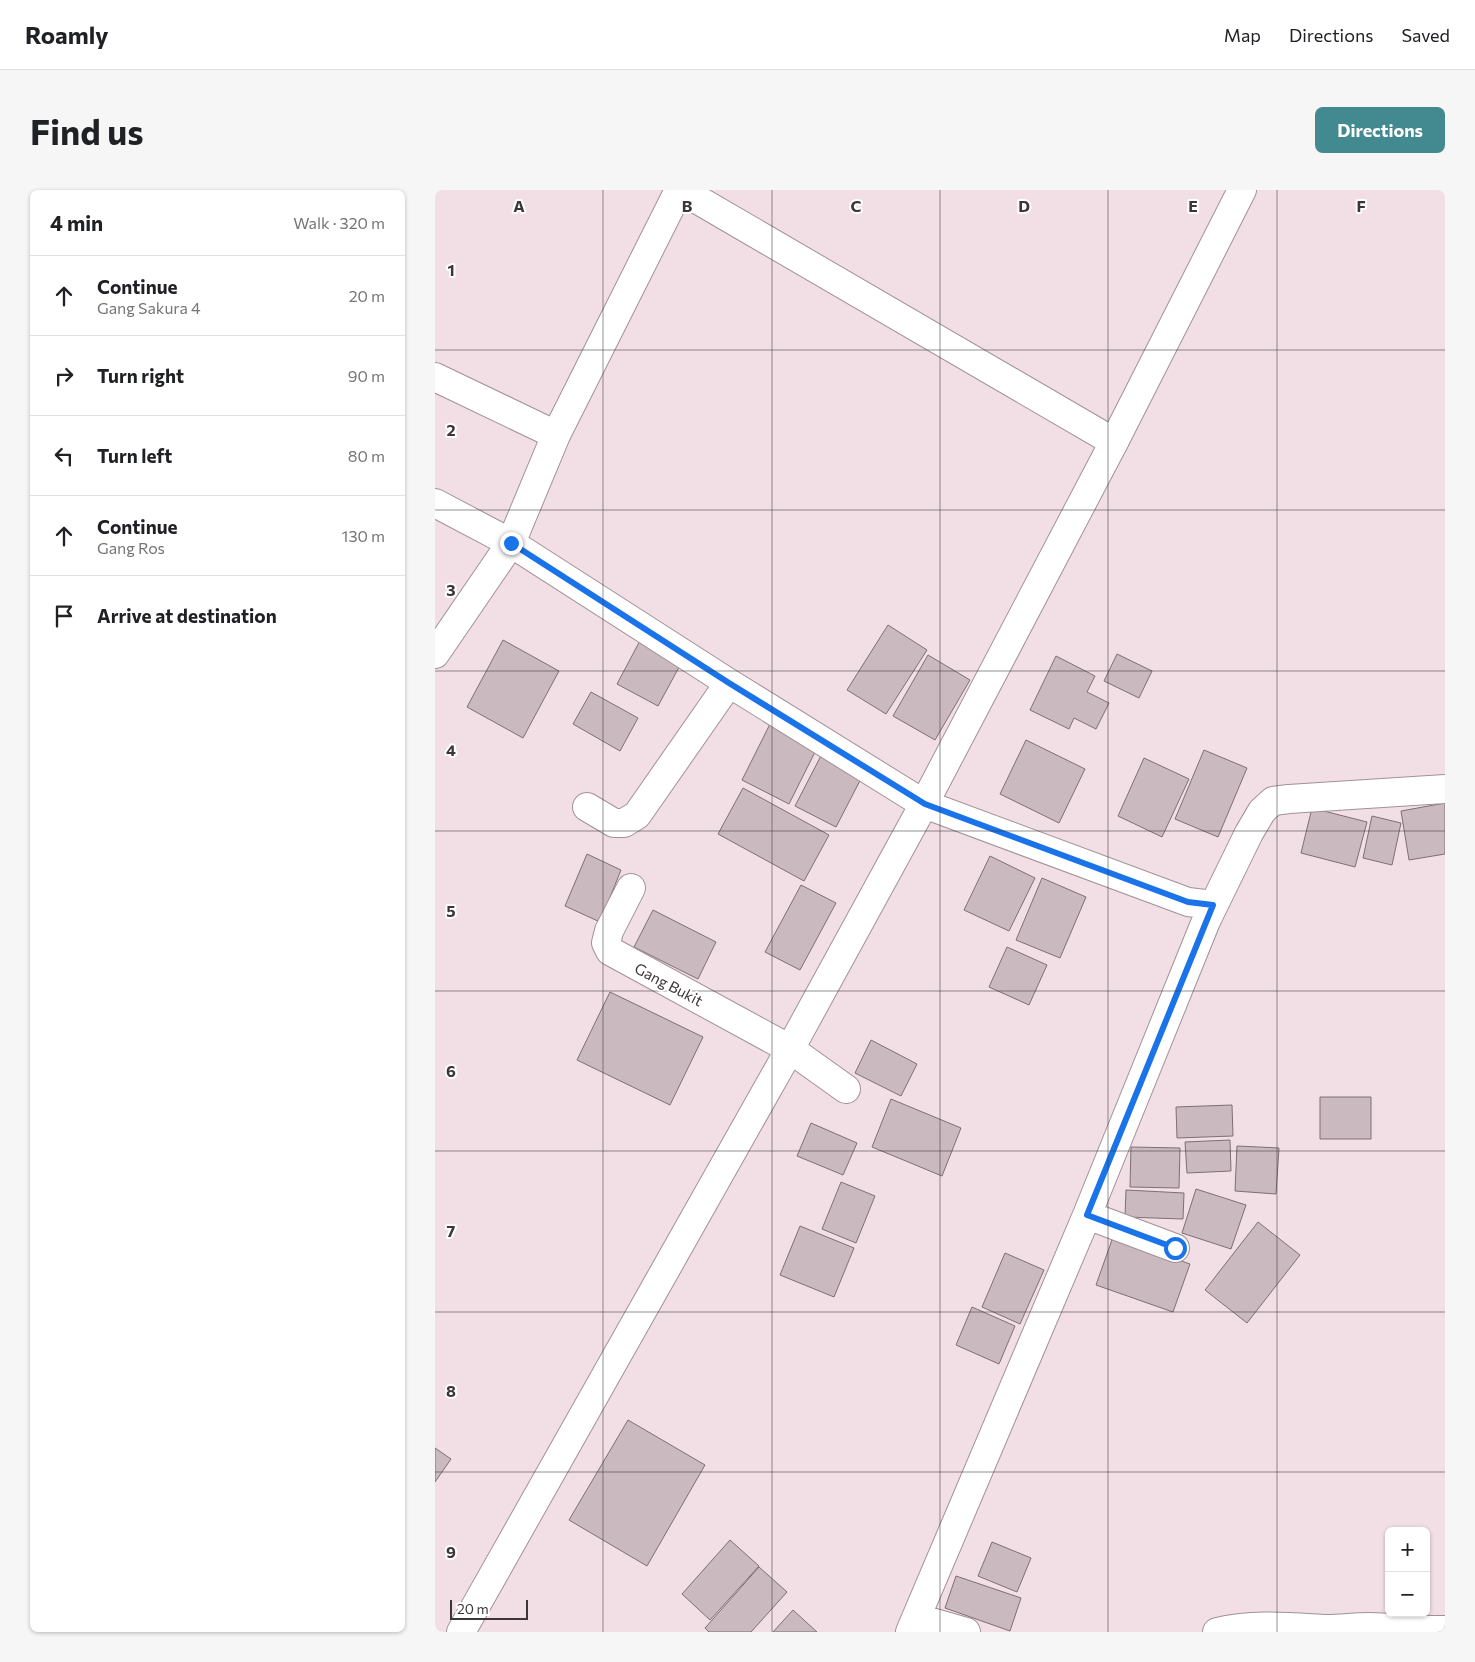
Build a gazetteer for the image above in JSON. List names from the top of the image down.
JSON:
{
  "streets": {
    "street": ["Gang Bukit"]
  },
  "scale_bar": "20 m",
  "page": {
    "header": "Roamly",
    "nav": ["Map", "Directions", "Saved"],
    "buttons": "Directions",
    "title": "Find us",
    "heading": ["4 min", "Walk · 320 m"],
    "list": [
      ["Continue", "Gang Sakura 4", "20 m"],
      ["Turn right", "90 m"],
      ["Turn left", "80 m"],
      ["Continue", "Gang Ros", "130 m"],
      "Arrive at destination"
    ],
    "map_buttons": ["+", "−"],
    "scale": "20 m"
  },
  "grid": {
    "columns": [
      "A",
      "B",
      "C",
      "D",
      "E",
      "F"
    ],
    "rows": [
      "1",
      "2",
      "3",
      "4",
      "5",
      "6",
      "7",
      "8",
      "9"
    ]
  }
}
